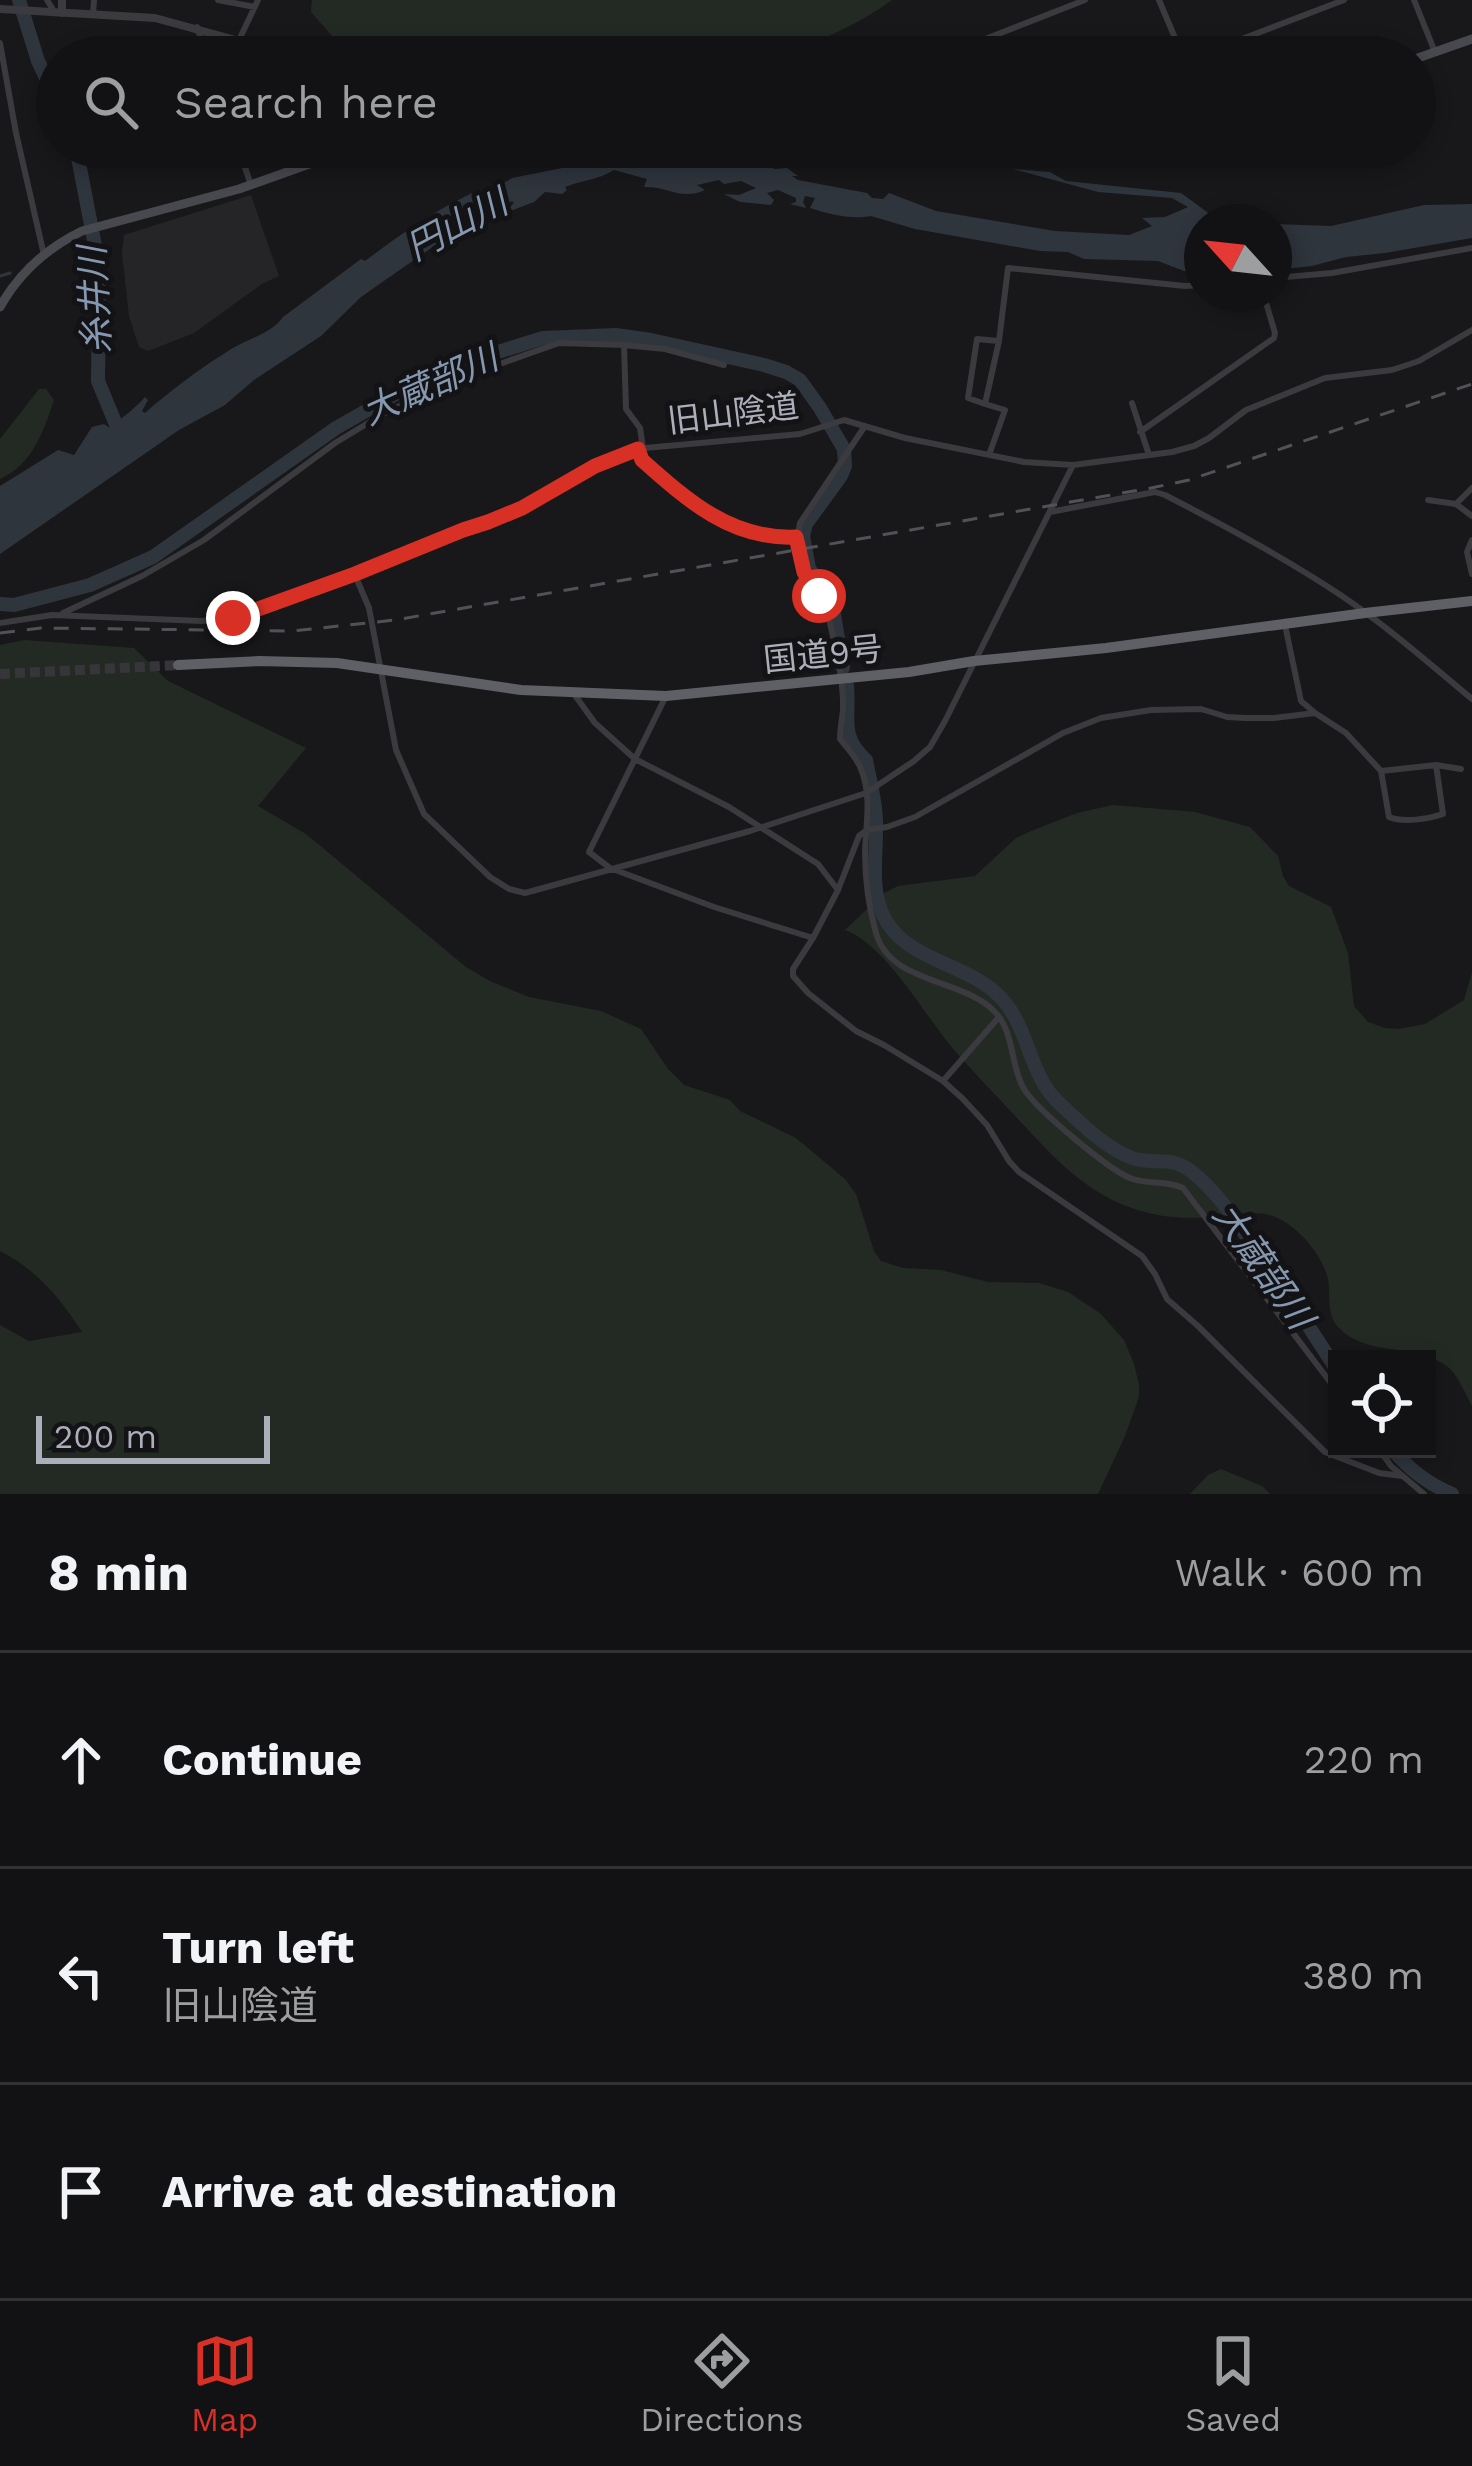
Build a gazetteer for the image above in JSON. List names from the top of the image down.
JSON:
{
  "streets": {
    "highway": ["国道9号"],
    "street": ["旧山陰道"]
  },
  "water": ["円山川", "糸井川", "大蔵部川"],
  "scale_bar": "200 m",
  "north": "top left",
  "page": {
    "search": "Search here",
    "scale": "200 m",
    "heading": ["8 min", "Walk · 600 m"],
    "list": [
      ["Continue", "220 m"],
      ["Turn left", "旧山陰道", "380 m"],
      "Arrive at destination"
    ],
    "nav": ["Map", "Directions", "Saved"]
  }
}
